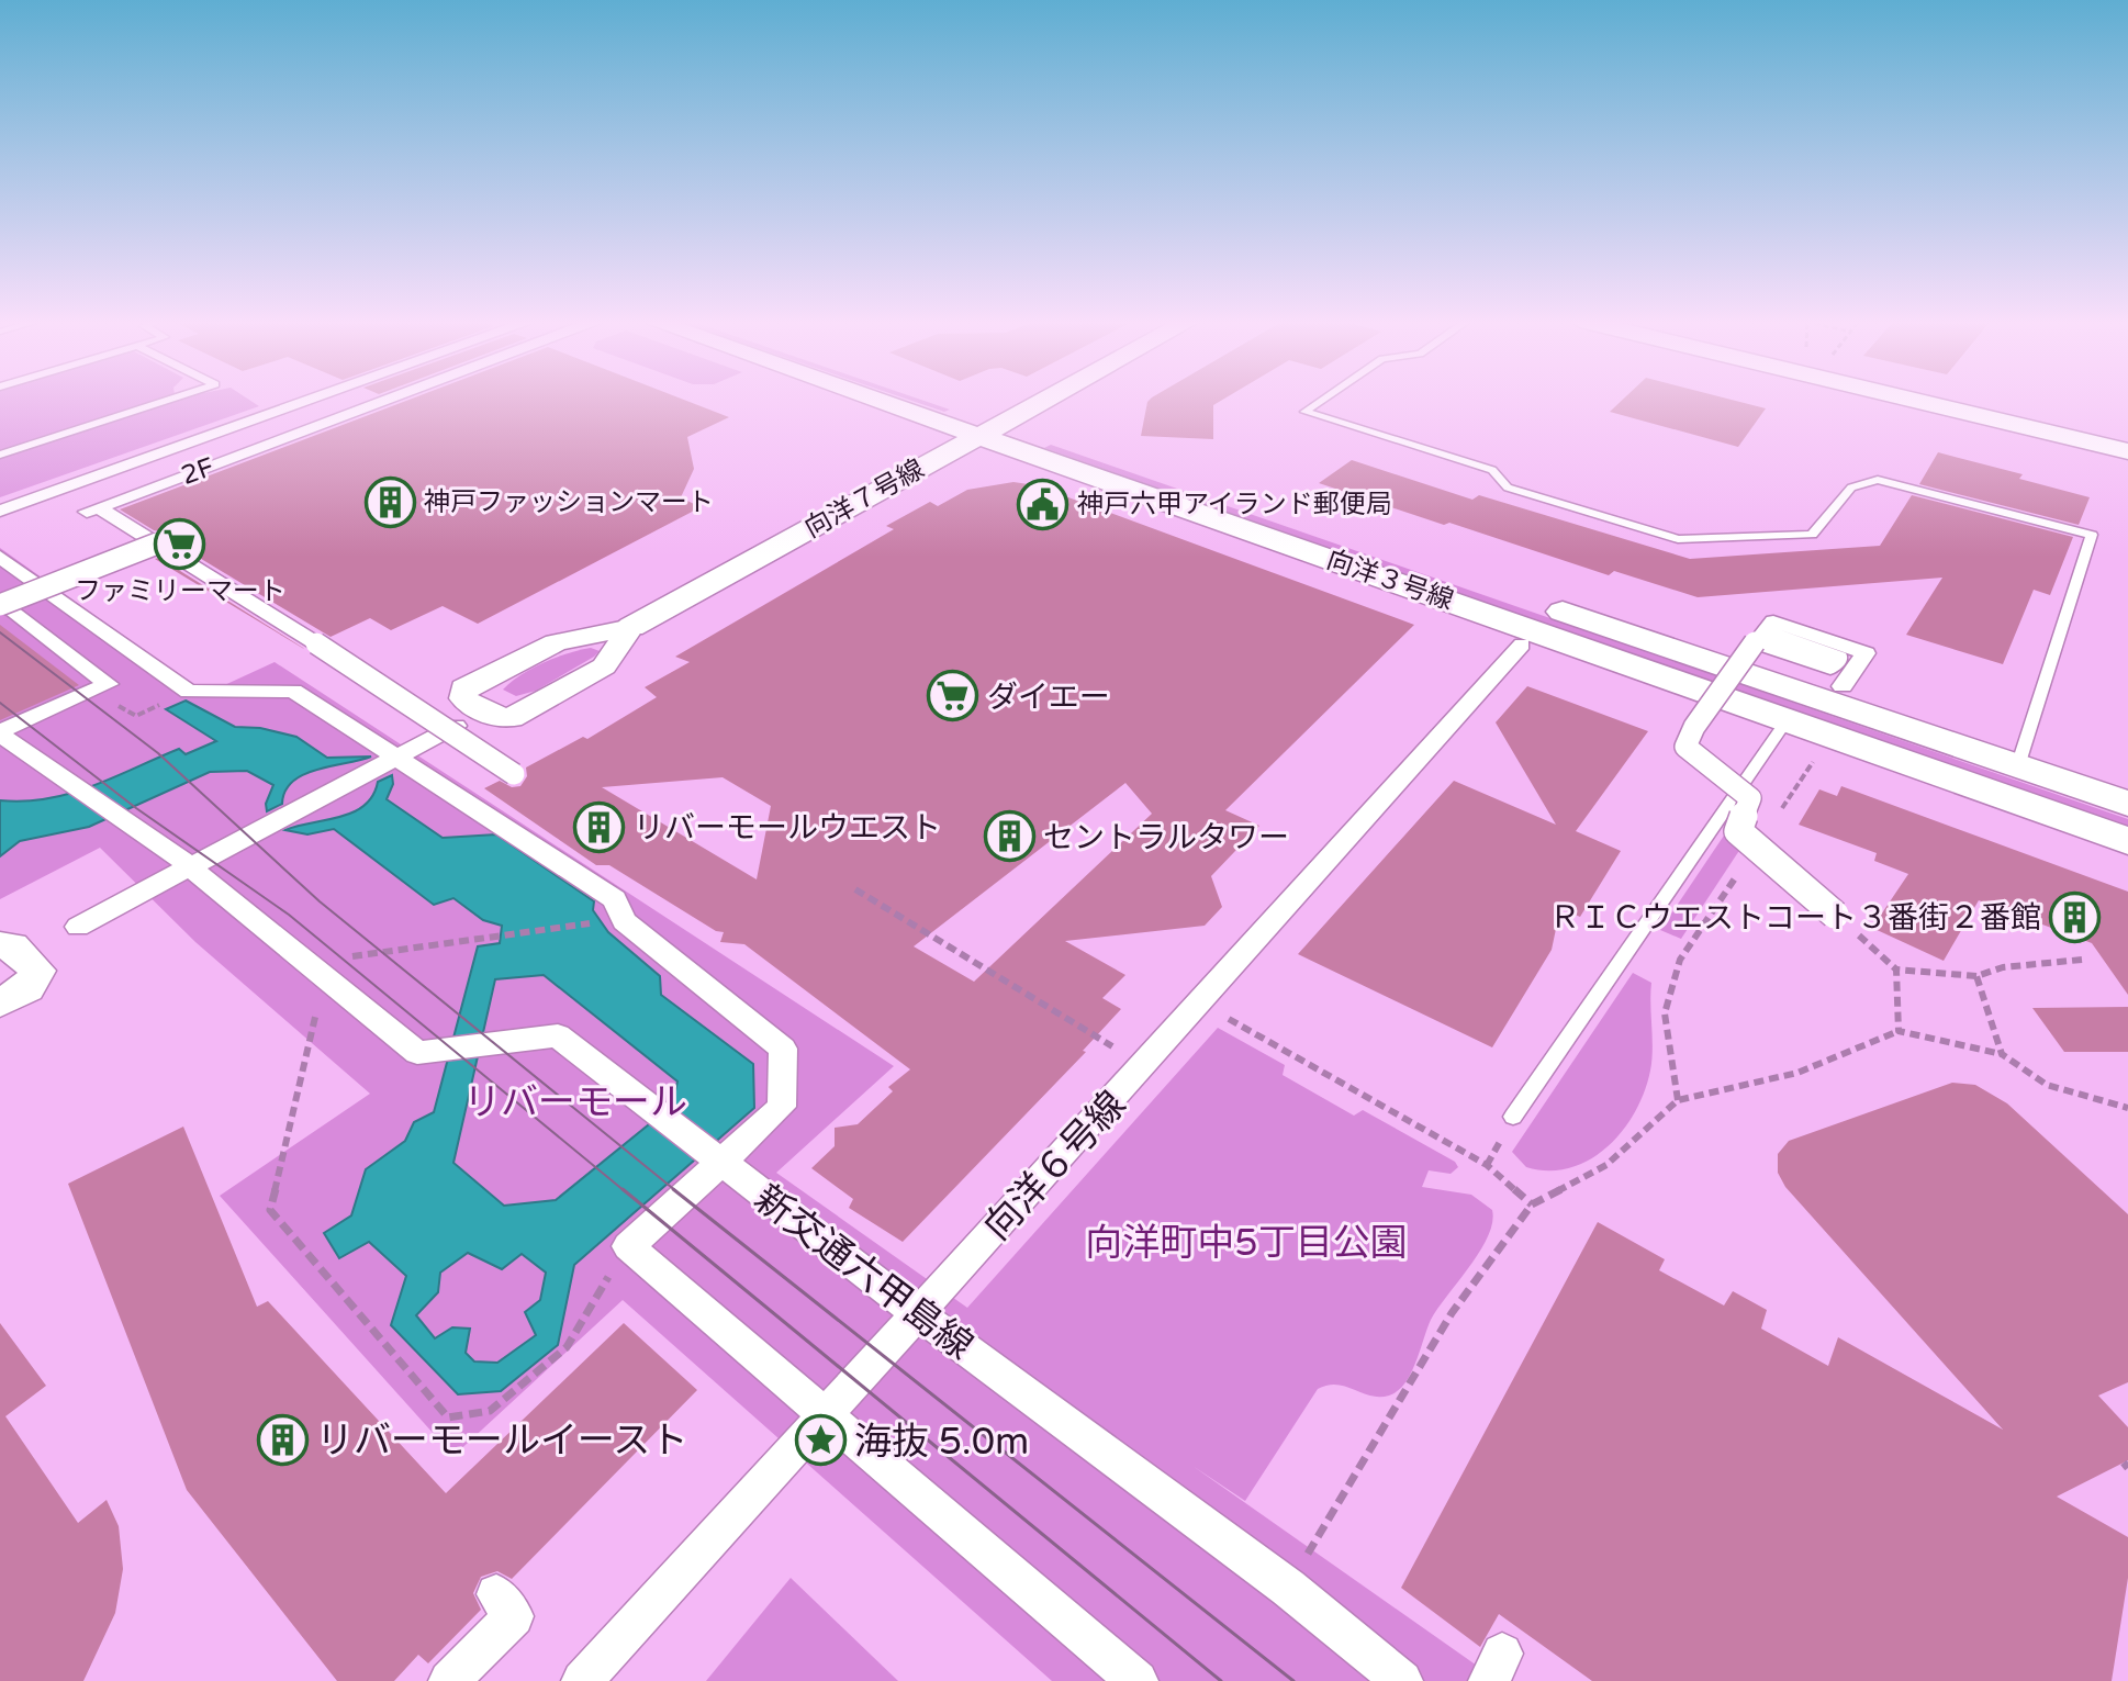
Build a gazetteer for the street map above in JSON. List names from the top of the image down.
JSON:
{
  "streets": {
    "street": [
      "2F",
      "向洋７号線",
      "向洋３号線",
      "向洋６号線",
      "新交通六甲島線"
    ]
  },
  "crossings": [
    ["向洋７号線", "向洋３号線"],
    ["向洋６号線", "新交通六甲島線"]
  ],
  "parks": ["リバーモール", "向洋町中5丁目公園"],
  "places": {
    "building": [
      "神戸ファッションマート",
      "リバーモールウエスト",
      "セントラルタワー",
      "ＲＩＣウエストコート３番街２番館",
      "リバーモールイースト"
    ],
    "public building": ["神戸六甲アイランド郵便局"],
    "supermarket": ["ファミリーマート", "ダイエー"],
    "place": ["海抜 5.0m"]
  }
}
